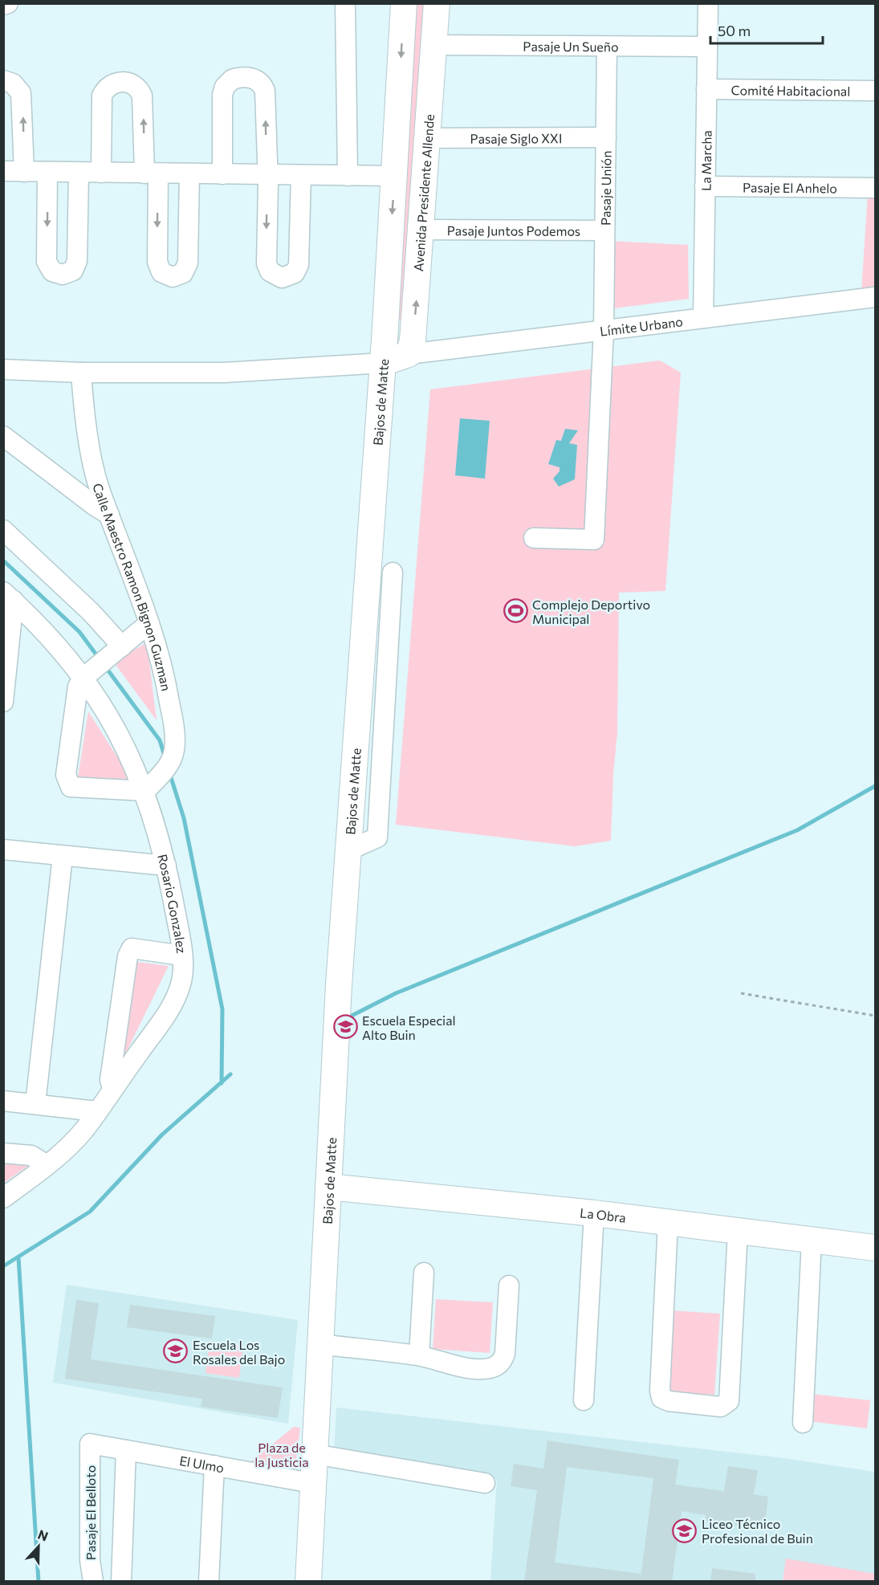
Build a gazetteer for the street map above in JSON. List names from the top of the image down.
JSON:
{
  "streets": {
    "main road": ["Avenida Presidente Allende", "Bajos de Matte", "La Obra"],
    "street": [
      "Pasaje Un Sueño",
      "Comité Habitacional",
      "Pasaje Siglo XXI",
      "La Marcha",
      "Pasaje El Anhelo",
      "Pasaje Unión",
      "Pasaje Juntos Podemos",
      "Límite Urbano",
      "Calle Maestro Ramon Bignon Guzman",
      "Rosario Gonzalez",
      "El Ulmo",
      "Pasaje El Belloto"
    ]
  },
  "crossings": [
    ["Pasaje Un Sueño", "La Marcha"],
    ["Pasaje Un Sueño", "Pasaje Unión"],
    ["Pasaje Un Sueño", "Avenida Presidente Allende"],
    ["Comité Habitacional", "La Marcha"],
    ["Pasaje Siglo XXI", "Pasaje Unión"],
    ["Pasaje Siglo XXI", "Avenida Presidente Allende"],
    ["La Marcha", "Pasaje El Anhelo"],
    ["La Marcha", "Límite Urbano"],
    ["Pasaje Unión", "Pasaje Juntos Podemos"],
    ["Pasaje Unión", "Límite Urbano"],
    ["Avenida Presidente Allende", "Pasaje Juntos Podemos"],
    ["Avenida Presidente Allende", "Límite Urbano"],
    ["Bajos de Matte", "La Obra"],
    ["Bajos de Matte", "El Ulmo"],
    ["Calle Maestro Ramon Bignon Guzman", "Rosario Gonzalez"],
    ["El Ulmo", "Pasaje El Belloto"]
  ],
  "one_way": ["Avenida Presidente Allende"],
  "parks": ["Plaza de la Justicia"],
  "places": {
    "sports": ["Complejo Deportivo Municipal"],
    "school or university": ["Escuela Especial Alto Buin", "Escuela Los Rosales del Bajo", "Liceo Técnico Profesional de Buin"]
  },
  "scale_bar": "50 m",
  "north": "top"
}
